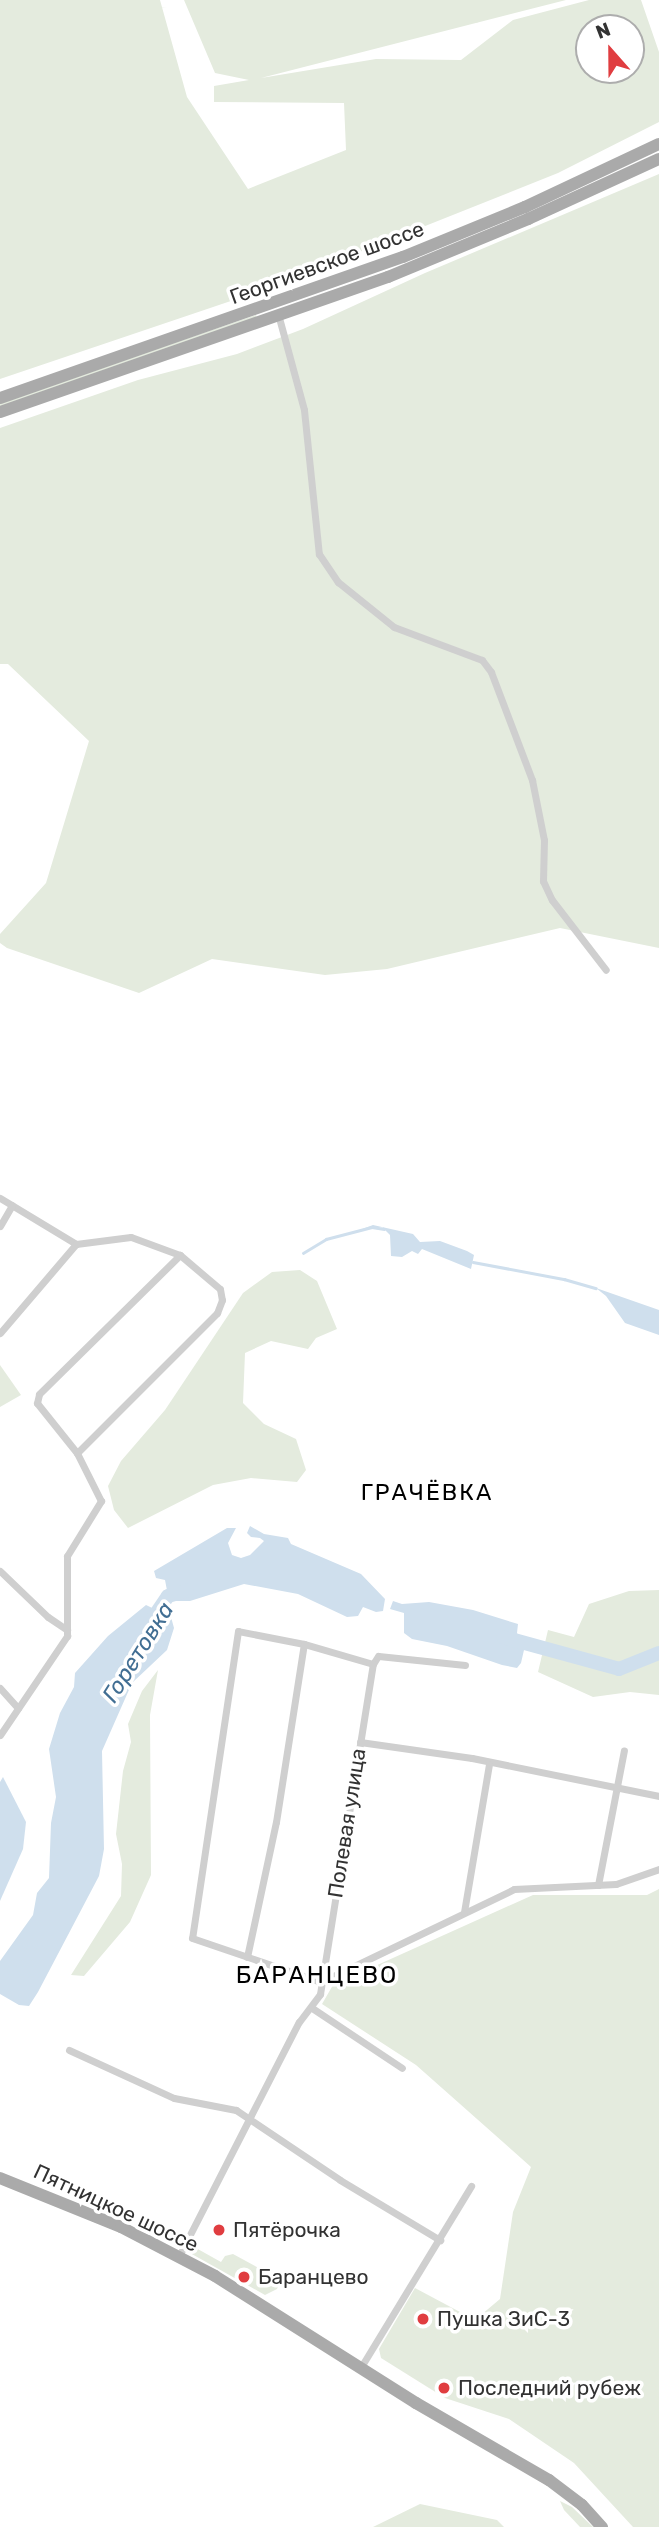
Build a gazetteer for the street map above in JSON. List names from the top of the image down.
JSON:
{
  "streets": {
    "main road": ["Георгиевское шоссе", "Пятницкое шоссе"],
    "street": ["Полевая улица"]
  },
  "crossings": [
    ["Полевая улица", "Пятницкое шоссе"]
  ],
  "districts": ["ГРАЧЁВКА", "БАРАНЦЕВО"],
  "water": ["Горетовка"],
  "places": [
    "Пятёрочка",
    "Баранцево",
    "Пушка ЗиС-3",
    "Последний рубеж"
  ],
  "north": "top"
}
